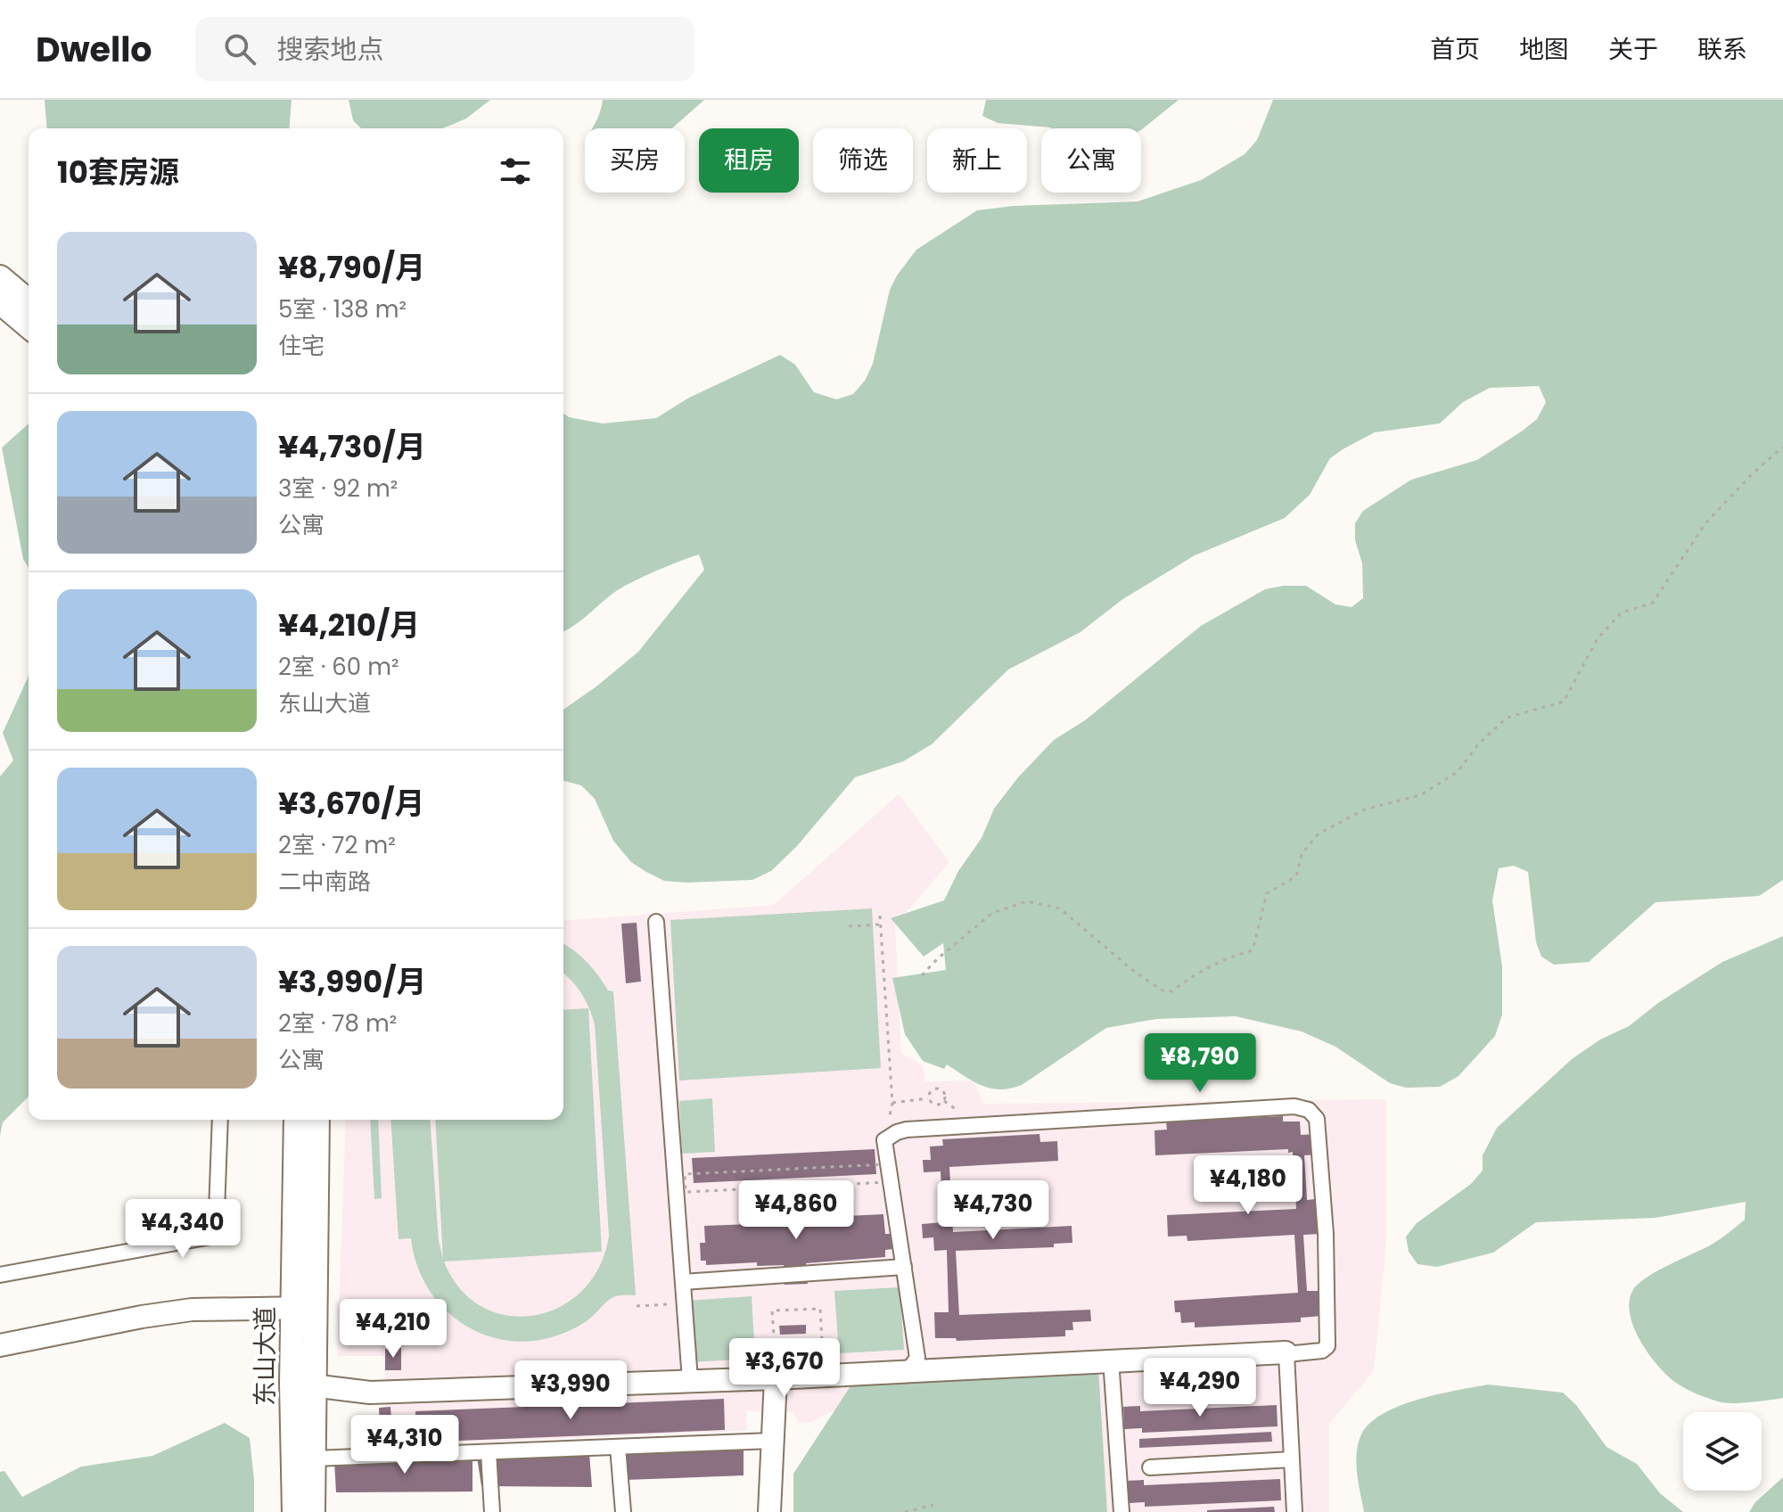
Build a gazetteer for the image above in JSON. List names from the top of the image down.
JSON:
{
  "streets": {
    "main road": ["东山大道"]
  },
  "page": {
    "header": "Dwello",
    "search": "搜索地点",
    "nav": [
      "首页",
      "地图",
      "关于",
      "联系"
    ],
    "chip": [
      "买房",
      "租房",
      "筛选",
      "新上",
      "公寓"
    ],
    "heading": "10套房源",
    "list": [
      {
        "name": "¥8,790/月",
        "note": "5室 · 138 m² · 住宅"
      },
      {
        "name": "¥4,730/月",
        "note": "3室 · 92 m² · 公寓"
      },
      {
        "name": "¥4,210/月",
        "note": "2室 · 60 m² · 东山大道"
      },
      {
        "name": "¥3,670/月",
        "note": "2室 · 72 m² · 二中南路"
      },
      {
        "name": "¥3,990/月",
        "note": "2室 · 78 m² · 公寓"
      }
    ],
    "price": [
      "¥8,790",
      "¥4,180",
      "¥4,860",
      "¥4,730",
      "¥4,340",
      "¥4,210",
      "¥3,670",
      "¥4,290",
      "¥3,990",
      "¥4,310"
    ]
  }
}
